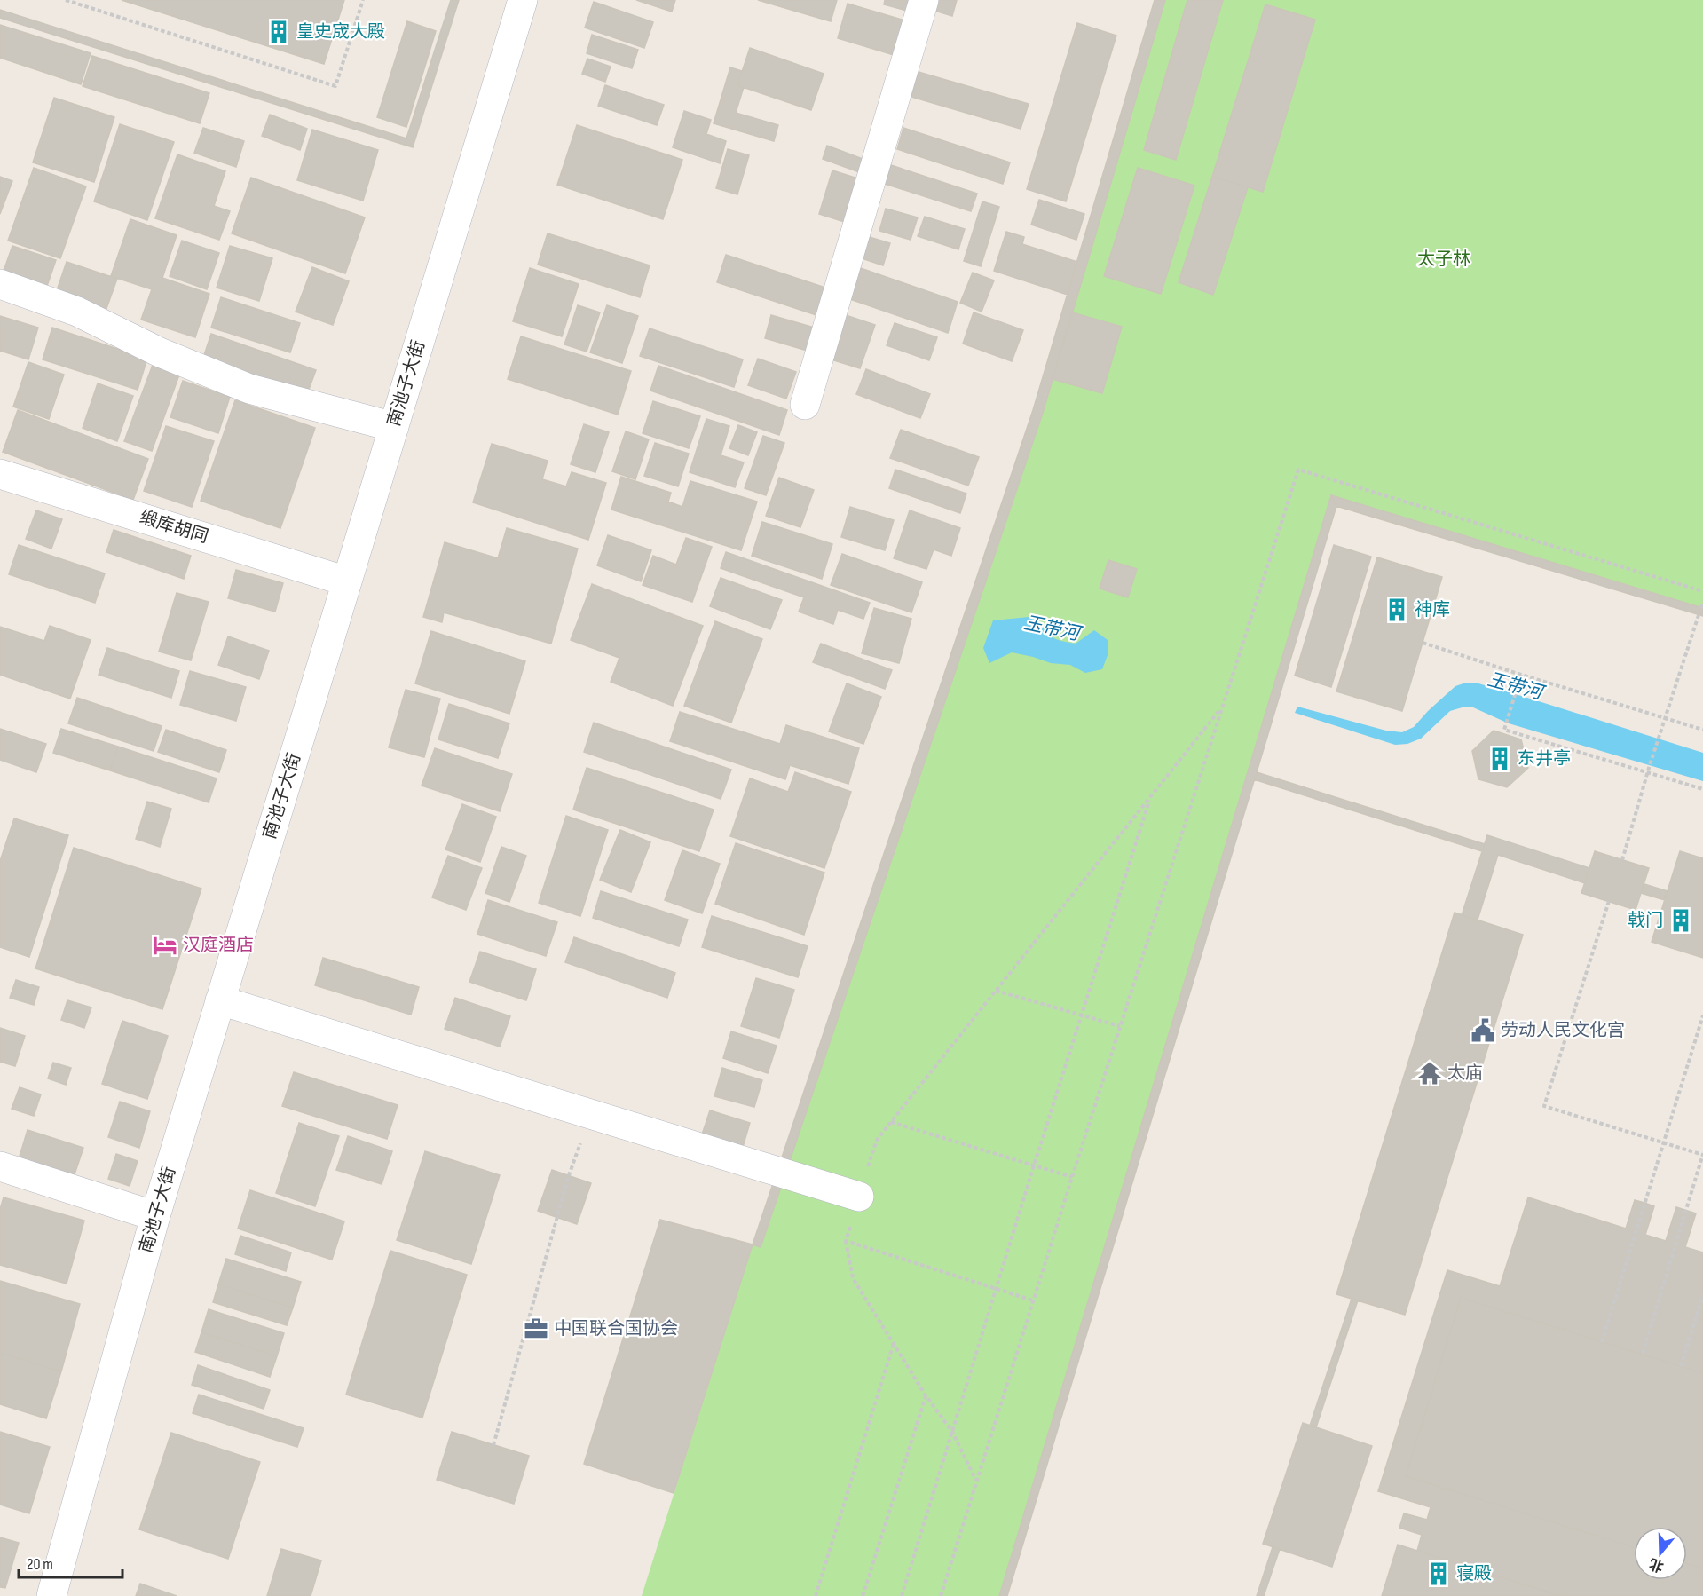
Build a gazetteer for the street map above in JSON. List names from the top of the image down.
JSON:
{
  "streets": {
    "street": ["南池子大街", "缎库胡同"]
  },
  "crossings": [
    ["南池子大街", "缎库胡同"]
  ],
  "water": ["玉带河"],
  "parks": ["太子林"],
  "places": {
    "building": [
      "皇史宬大殿",
      "神库",
      "东井亭",
      "戟门",
      "寝殿"
    ],
    "hotel": ["汉庭酒店"],
    "public building": ["劳动人民文化宫"],
    "temple": ["太庙"],
    "office": ["中国联合国协会"]
  },
  "scale_bar": "20 m",
  "north": "bottom"
}
